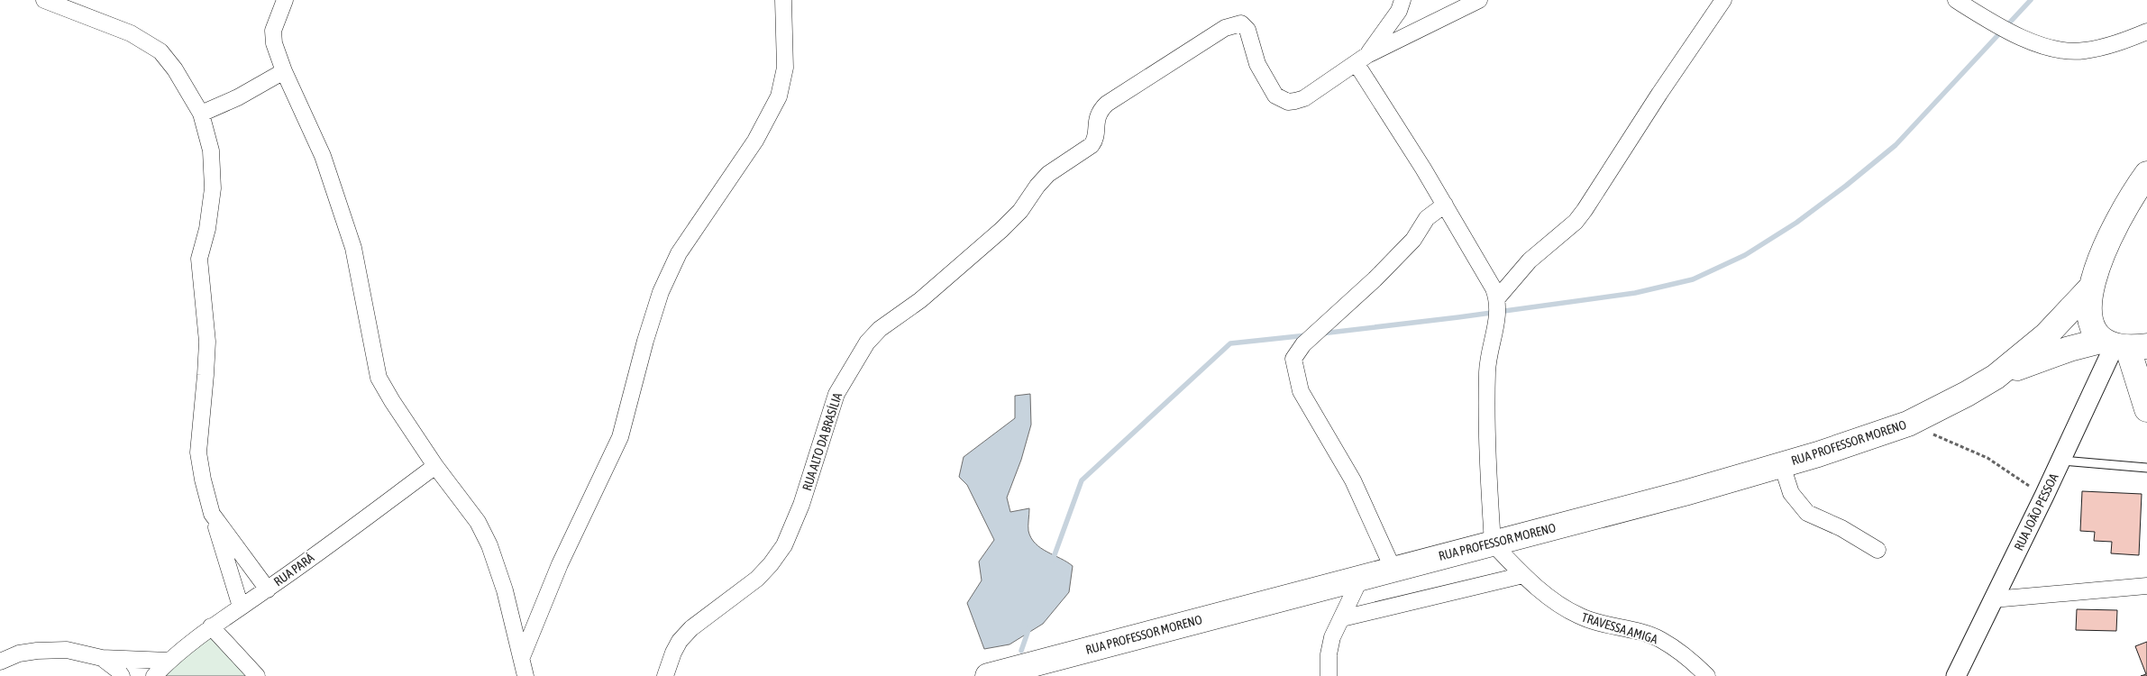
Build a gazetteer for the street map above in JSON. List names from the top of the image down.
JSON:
{
  "streets": {
    "highway": ["RUA PROFESSOR MORENO"],
    "street": [
      "RUA ALTO DA BRASÍLIA",
      "RUA JOÃO PESSOA",
      "RUA PARÁ",
      "TRAVESSA AMIGA"
    ]
  },
  "crossings": [
    ["RUA PROFESSOR MORENO", "TRAVESSA AMIGA"]
  ]
}
